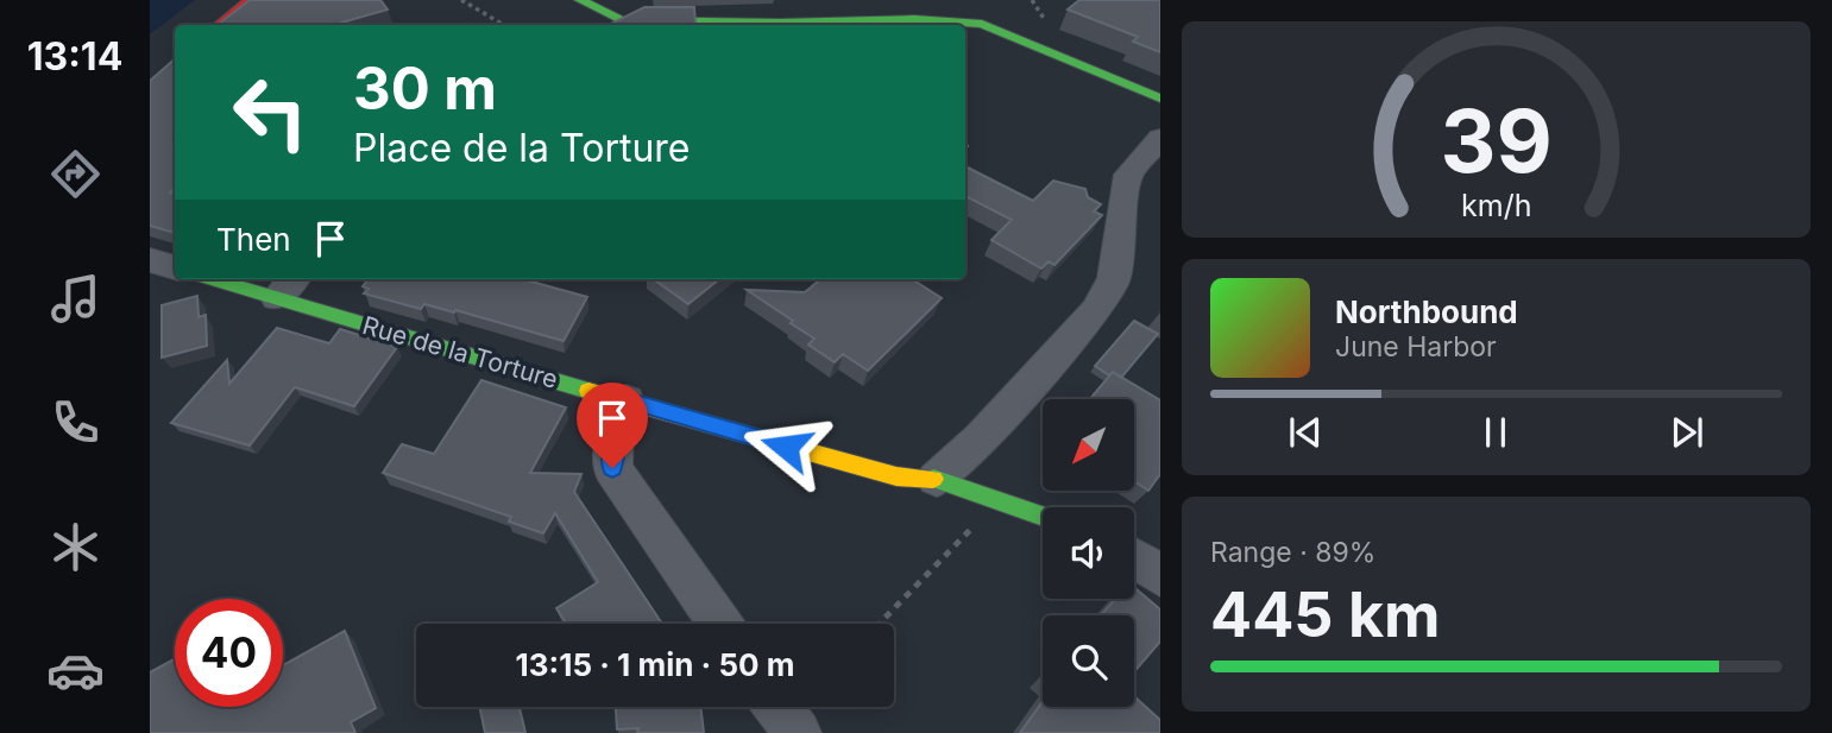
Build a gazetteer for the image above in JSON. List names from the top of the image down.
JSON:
{
  "streets": {
    "street": ["Rue de la Torture"]
  },
  "north": "bottom left",
  "page": {
    "tabs": "13:14",
    "turn": ["30 m", "Place de la Torture"],
    "then": "Then",
    "song": ["Northbound", "June Harbor"],
    "tile": ["Range · 89%", "445 km"],
    "limit": "40",
    "trip": "13:15 · 1 min · 50 m",
    "gauge": ["39", "km/h"]
  }
}
